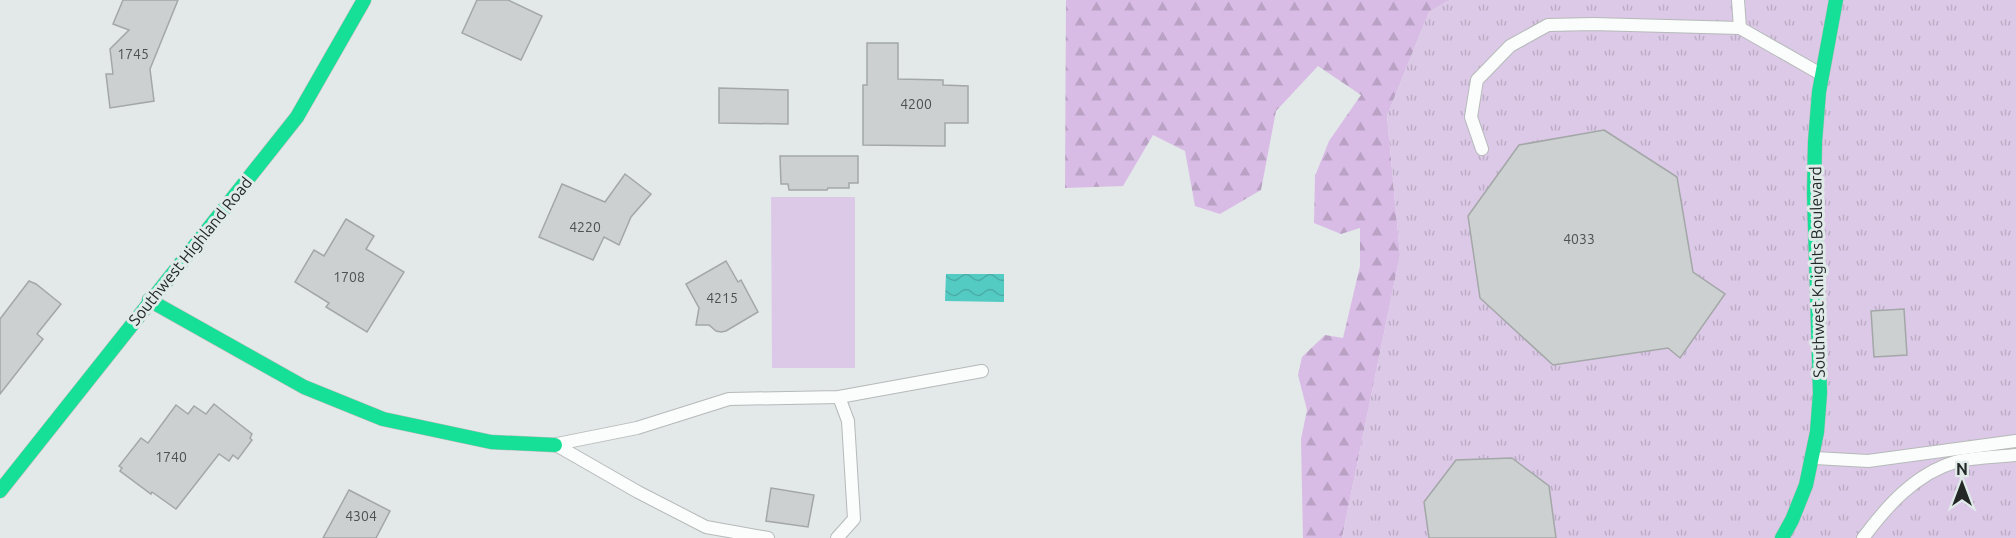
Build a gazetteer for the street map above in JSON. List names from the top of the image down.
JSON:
{
  "streets": {
    "street": ["Southwest Highland Road", "Southwest Knights Boulevard"]
  },
  "house_numbers": [
    "1745",
    "4200",
    "4220",
    "4033",
    "1708",
    "4215",
    "1740",
    "4304"
  ],
  "north": "top"
}
